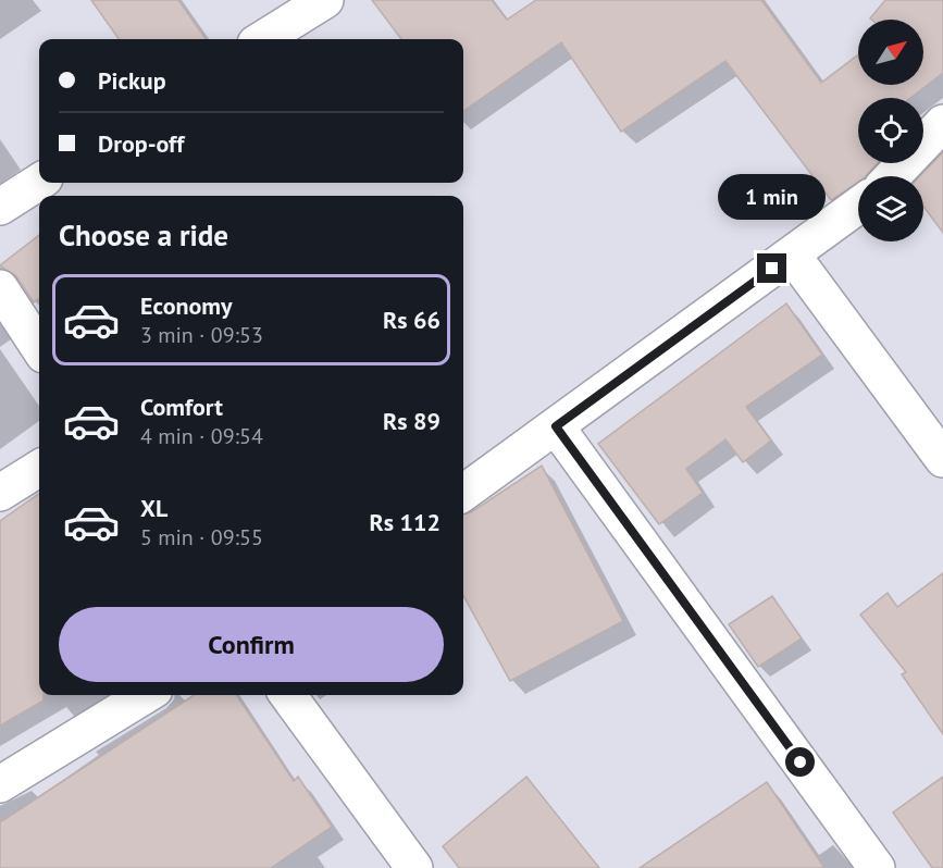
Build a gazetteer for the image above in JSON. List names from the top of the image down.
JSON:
{
  "north": "top right",
  "page": {
    "banner": ["Pickup", "Drop-off"],
    "bubble": "1 min",
    "heading": "Choose a ride",
    "list": [
      {
        "name": "Economy",
        "note": "3 min · 09:53",
        "value": "Rs 66"
      },
      {
        "name": "Comfort",
        "note": "4 min · 09:54",
        "value": "Rs 89"
      },
      {
        "name": "XL",
        "note": "5 min · 09:55",
        "value": "Rs 112"
      }
    ],
    "buttons": "Confirm"
  }
}
